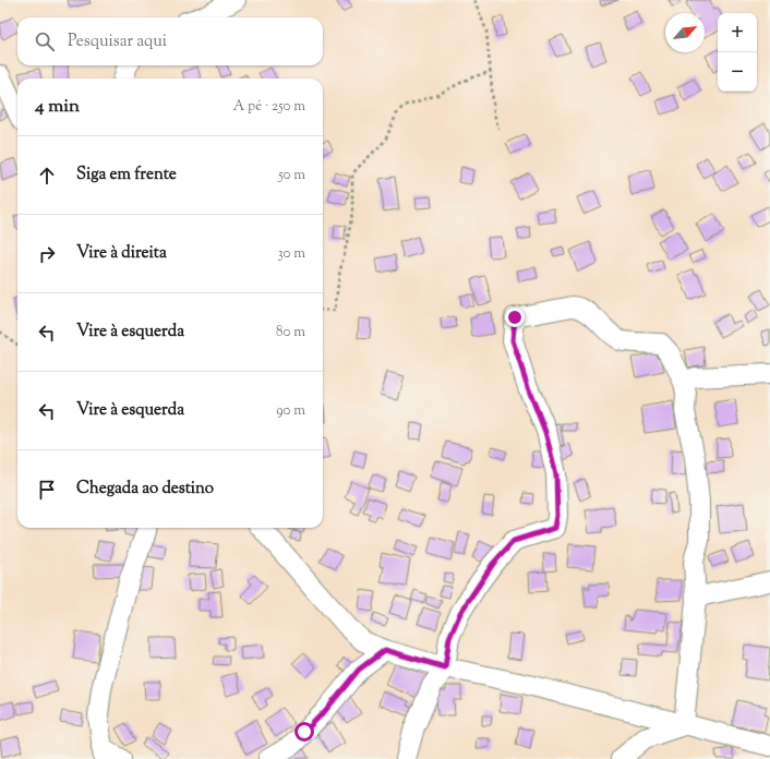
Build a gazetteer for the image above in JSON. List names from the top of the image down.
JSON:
{
  "north": "top right",
  "page": {
    "map_buttons": ["+", "−"],
    "search": "Pesquisar aqui",
    "heading": ["4 min", "A pé · 250 m"],
    "list": [
      ["Siga em frente", "50 m"],
      ["Vire à direita", "30 m"],
      ["Vire à esquerda", "80 m"],
      ["Vire à esquerda", "90 m"],
      "Chegada ao destino"
    ]
  }
}
